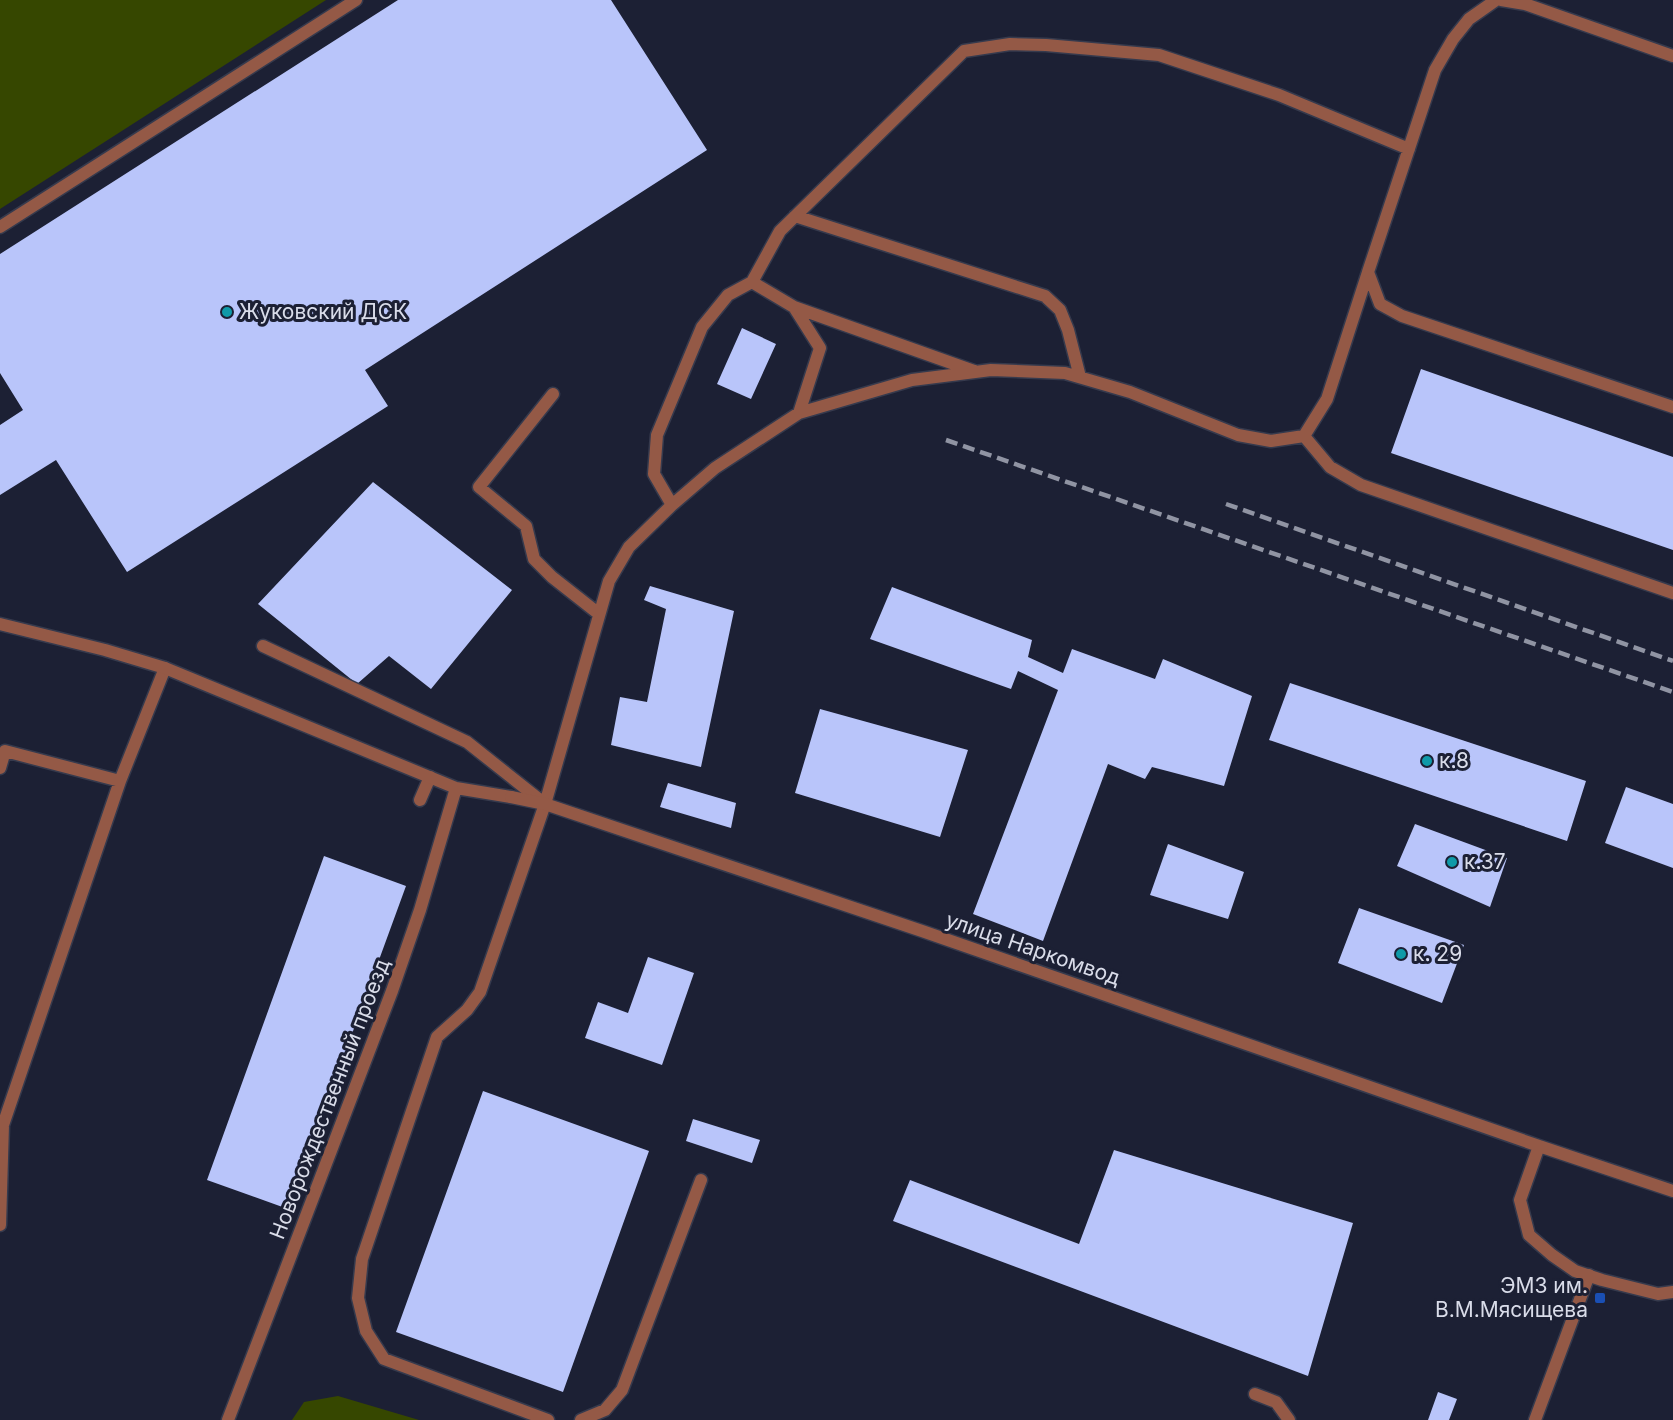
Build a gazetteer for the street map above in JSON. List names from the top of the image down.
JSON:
{
  "streets": {
    "street": ["улица Наркомвод", "Новорождественный проезд"]
  },
  "crossings": [
    ["улица Наркомвод", "Новорождественный проезд"]
  ],
  "places": {
    "other": [
      "Жуковский ДСК",
      "к.8",
      "к.37",
      "к. 29"
    ],
    "transit": ["ЭМЗ им. В.М.Мясищева"]
  }
}
